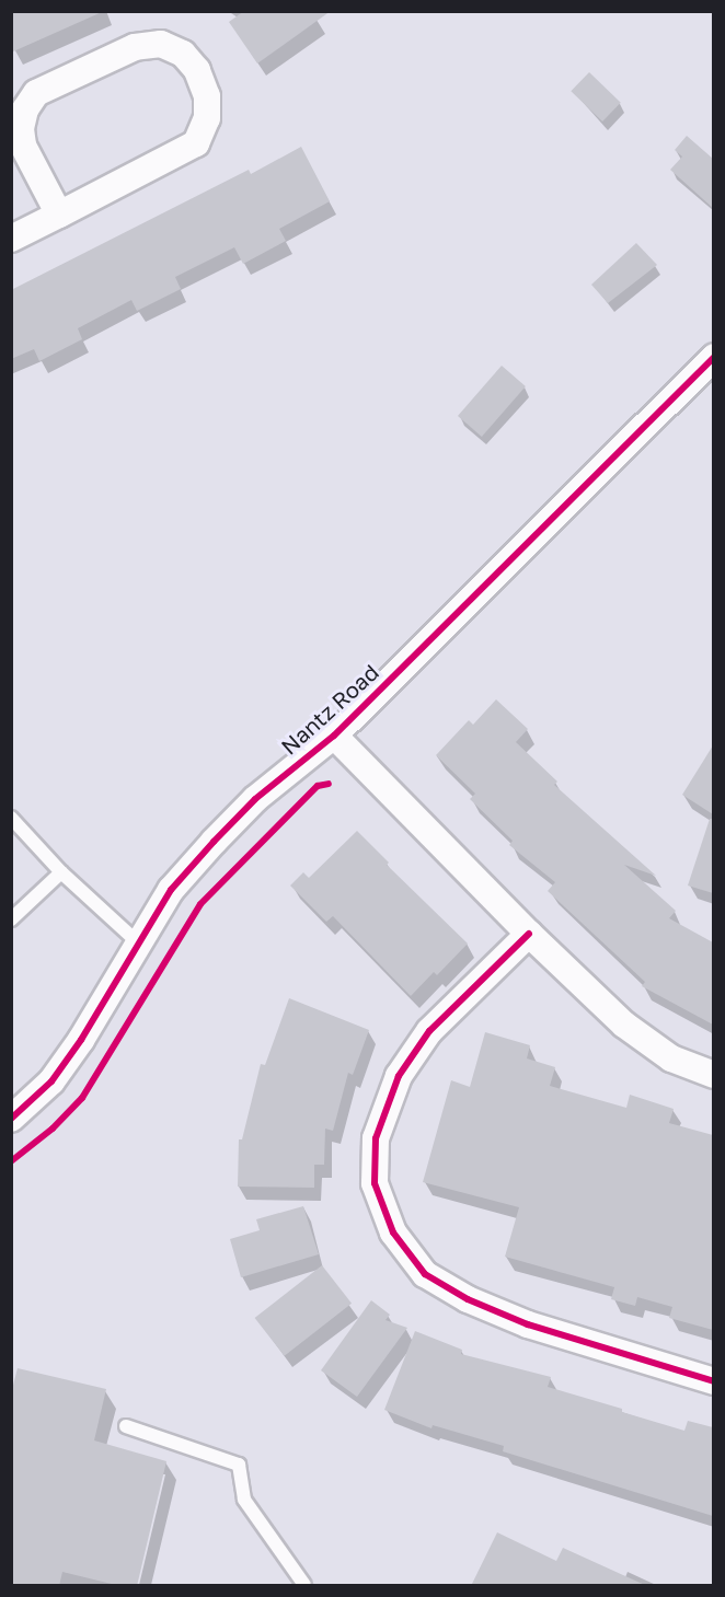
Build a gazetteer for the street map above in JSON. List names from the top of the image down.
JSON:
{
  "streets": {
    "street": ["Nantz Road"]
  }
}
